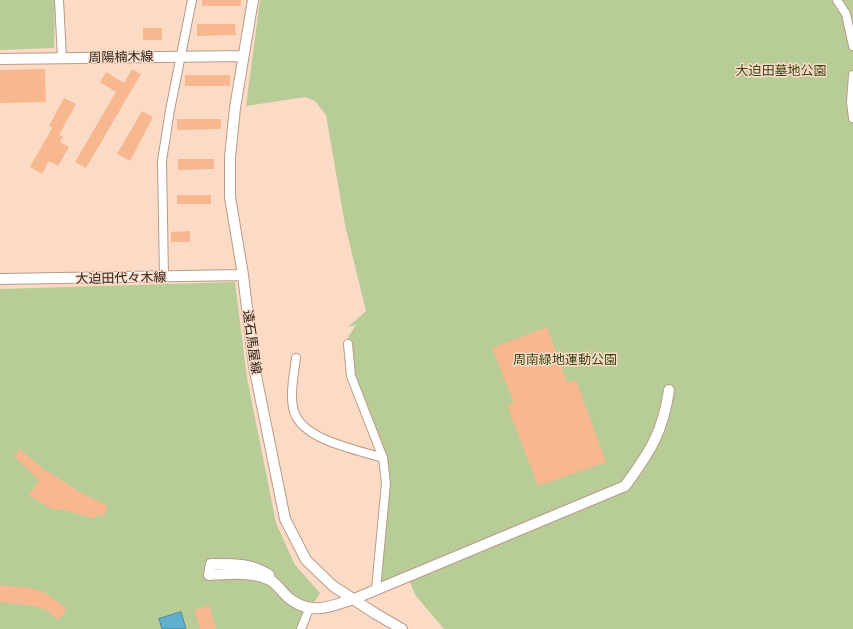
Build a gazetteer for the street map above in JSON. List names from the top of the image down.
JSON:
{
  "streets": {
    "street": ["周陽楠木線", "大迫田代々木線", "遠石馬屋線"]
  },
  "crossings": [
    ["周陽楠木線", "遠石馬屋線"],
    ["大迫田代々木線", "遠石馬屋線"]
  ],
  "parks": ["大迫田墓地公園", "周南緑地運動公園"]
}
